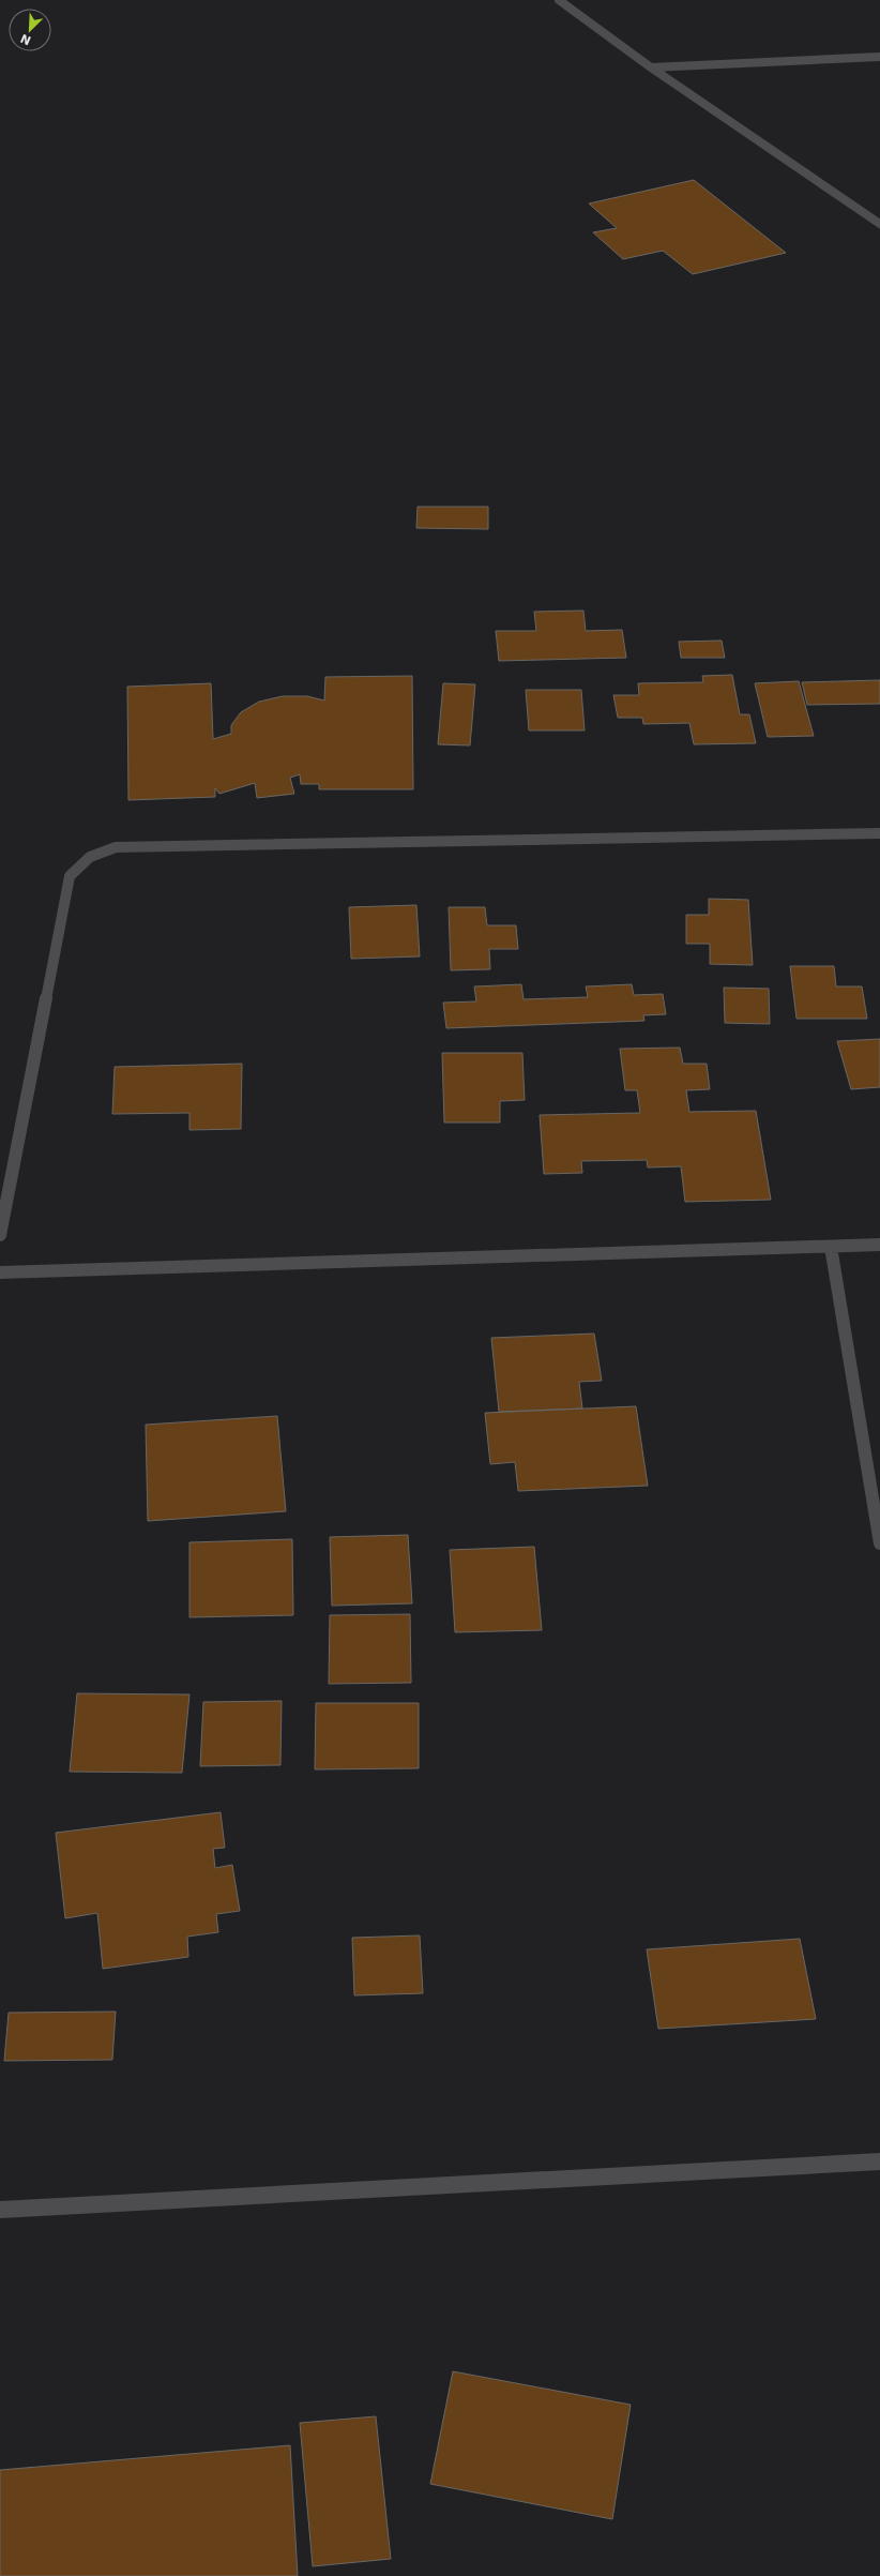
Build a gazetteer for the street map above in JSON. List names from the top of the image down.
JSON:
{
  "north": "bottom left"
}
